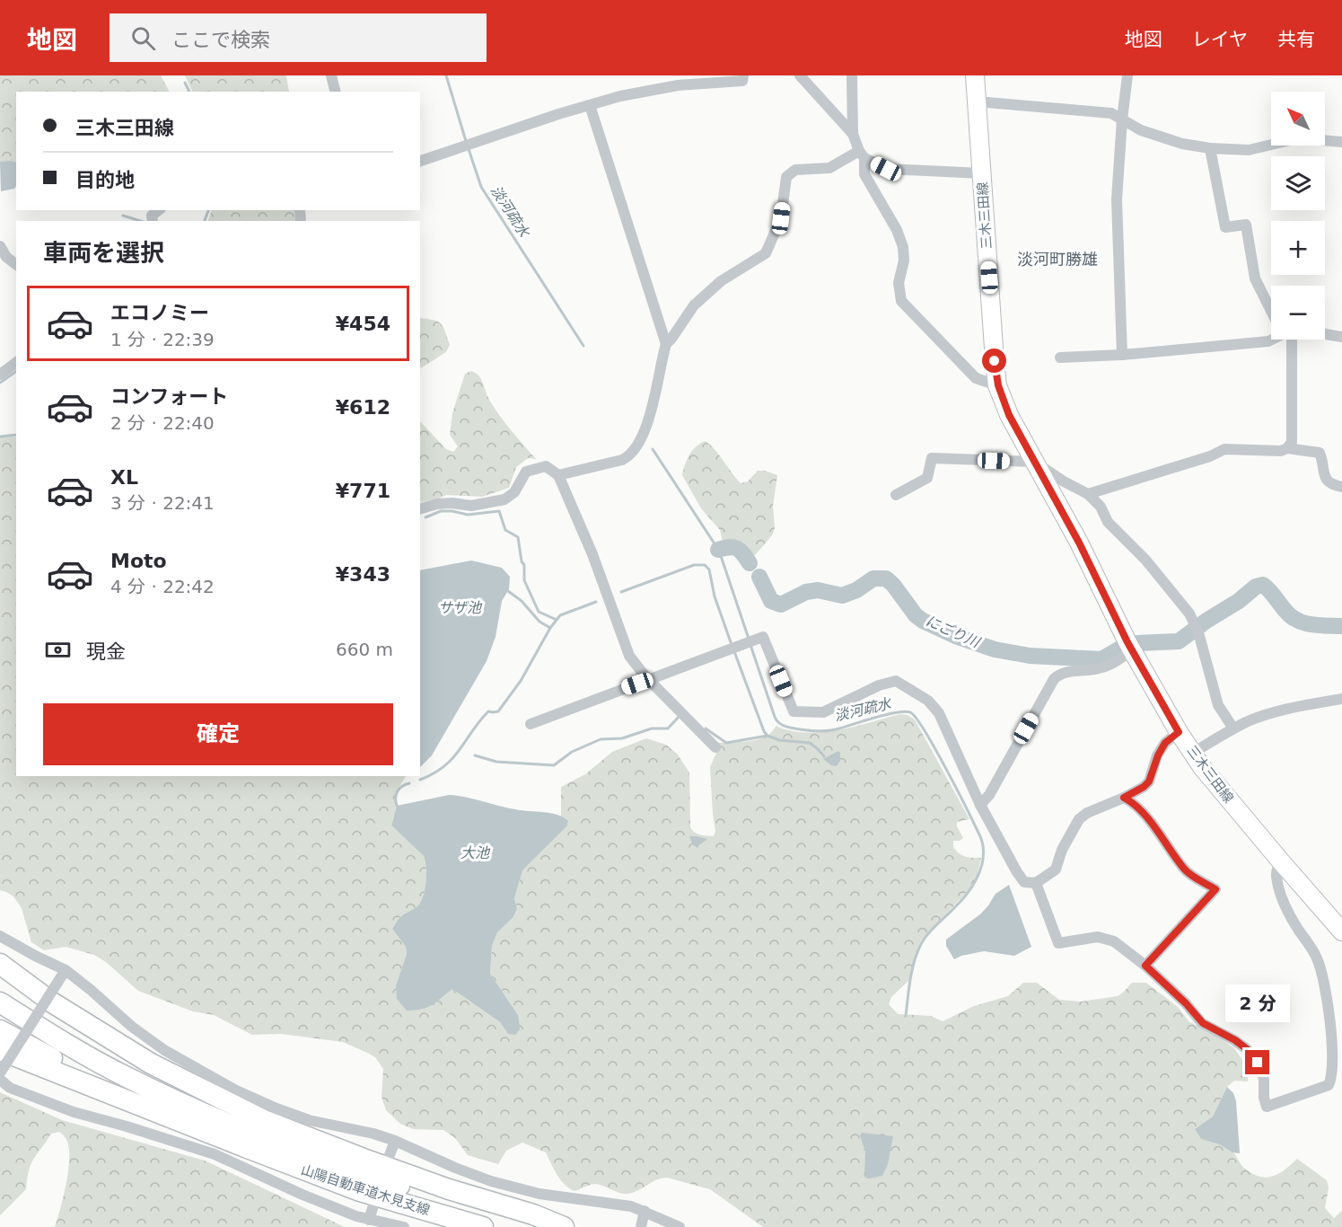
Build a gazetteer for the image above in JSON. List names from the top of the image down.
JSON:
{
  "streets": {
    "highway": ["山陽自動車道木見支線"],
    "main road": ["三木三田線"]
  },
  "districts": ["淡河町勝雄"],
  "water": [
    "淡河疏水",
    "サザ池",
    "にごり川",
    "大池"
  ],
  "north": "top left",
  "page": {
    "header": "地図",
    "search": "ここで検索",
    "nav": ["地図", "レイヤ", "共有"],
    "map_buttons": ["+", "−"],
    "banner": ["三木三田線", "目的地"],
    "heading": "車両を選択",
    "list": [
      {
        "name": "エコノミー",
        "note": "1 分 · 22:39",
        "value": "¥454"
      },
      {
        "name": "コンフォート",
        "note": "2 分 · 22:40",
        "value": "¥612"
      },
      {
        "name": "XL",
        "note": "3 分 · 22:41",
        "value": "¥771"
      },
      {
        "name": "Moto",
        "note": "4 分 · 22:42",
        "value": "¥343"
      }
    ],
    "pay": ["現金", "660 m"],
    "buttons": "確定",
    "bubble": "2 分"
  }
}
